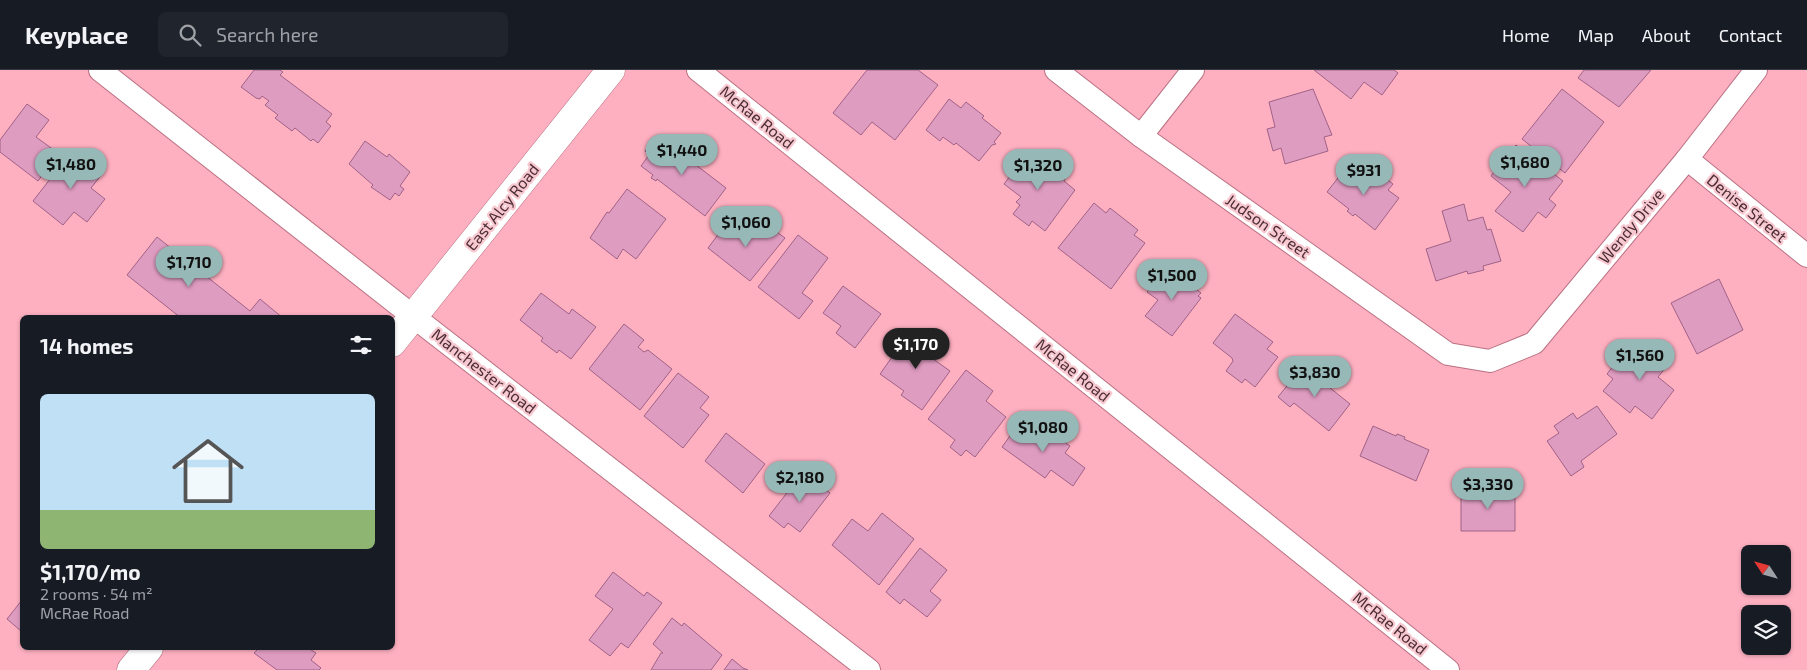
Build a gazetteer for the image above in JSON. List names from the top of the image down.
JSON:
{
  "streets": {
    "street": [
      "McRae Road",
      "East Alcy Road",
      "Denise Street",
      "Judson Street",
      "Wendy Drive",
      "Manchester Road"
    ]
  },
  "crossings": [
    ["East Alcy Road", "Manchester Road"],
    ["Denise Street", "Wendy Drive"],
    ["Judson Street", "Wendy Drive"]
  ],
  "north": "top left",
  "page": {
    "header": "Keyplace",
    "search": "Search here",
    "nav": [
      "Home",
      "Map",
      "About",
      "Contact"
    ],
    "price": [
      "$1,440",
      "$1,680",
      "$1,480",
      "$1,320",
      "$931",
      "$1,060",
      "$1,710",
      "$1,500",
      "$1,170",
      "$1,560",
      "$3,830",
      "$1,080",
      "$2,180",
      "$3,330"
    ],
    "heading": "14 homes",
    "list": [
      {
        "name": "$1,170/mo",
        "note": "2 rooms · 54 m² · McRae Road"
      }
    ]
  }
}
